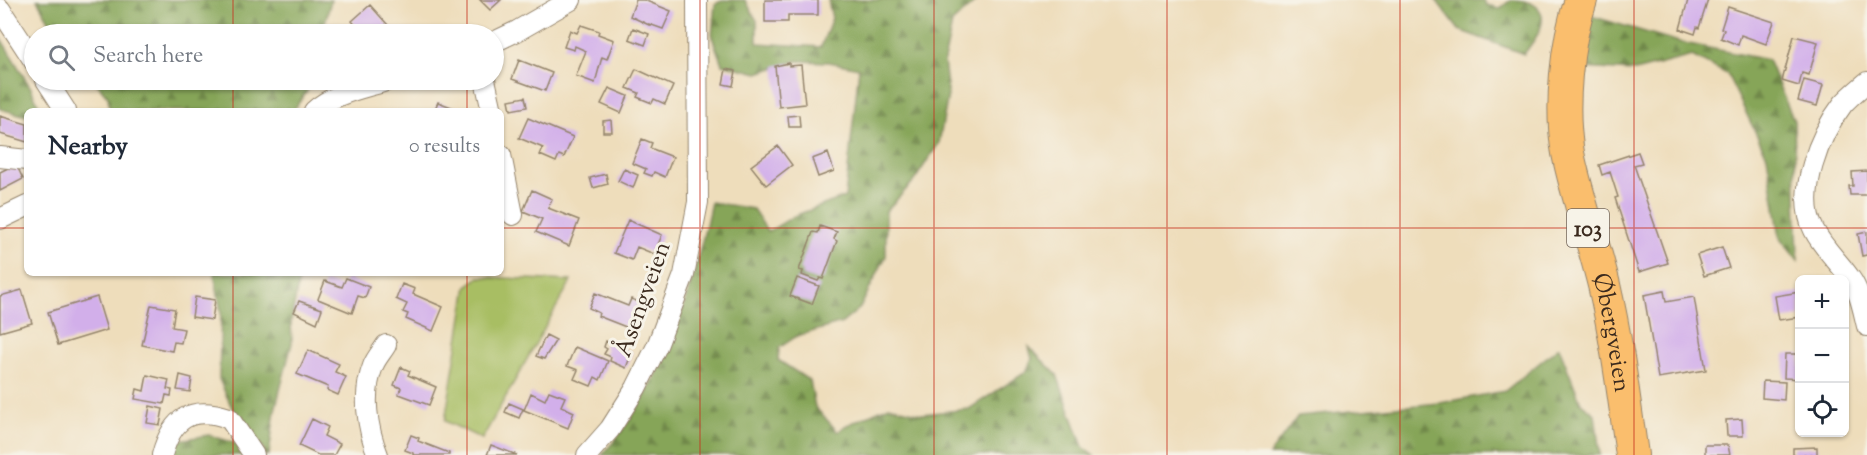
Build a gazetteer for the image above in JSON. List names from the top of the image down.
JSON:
{
  "streets": {
    "main road": ["103", "Øbergveien"],
    "street": ["Åsengveien"]
  },
  "page": {
    "search": "Search here",
    "heading": ["Nearby", "0 results"],
    "map_buttons": ["+", "−"]
  }
}
